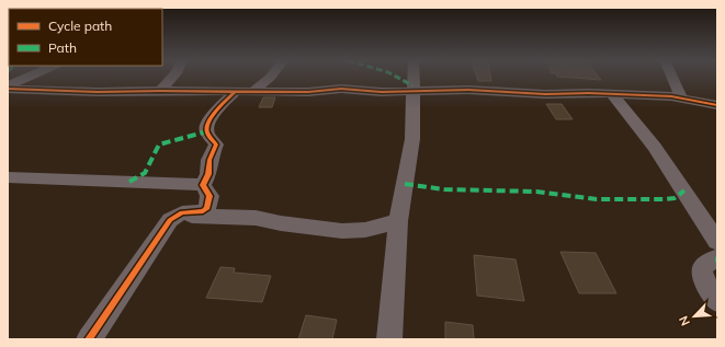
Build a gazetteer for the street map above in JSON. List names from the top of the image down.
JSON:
{
  "legend": ["Cycle path", "Path"],
  "north": "bottom left"
}
